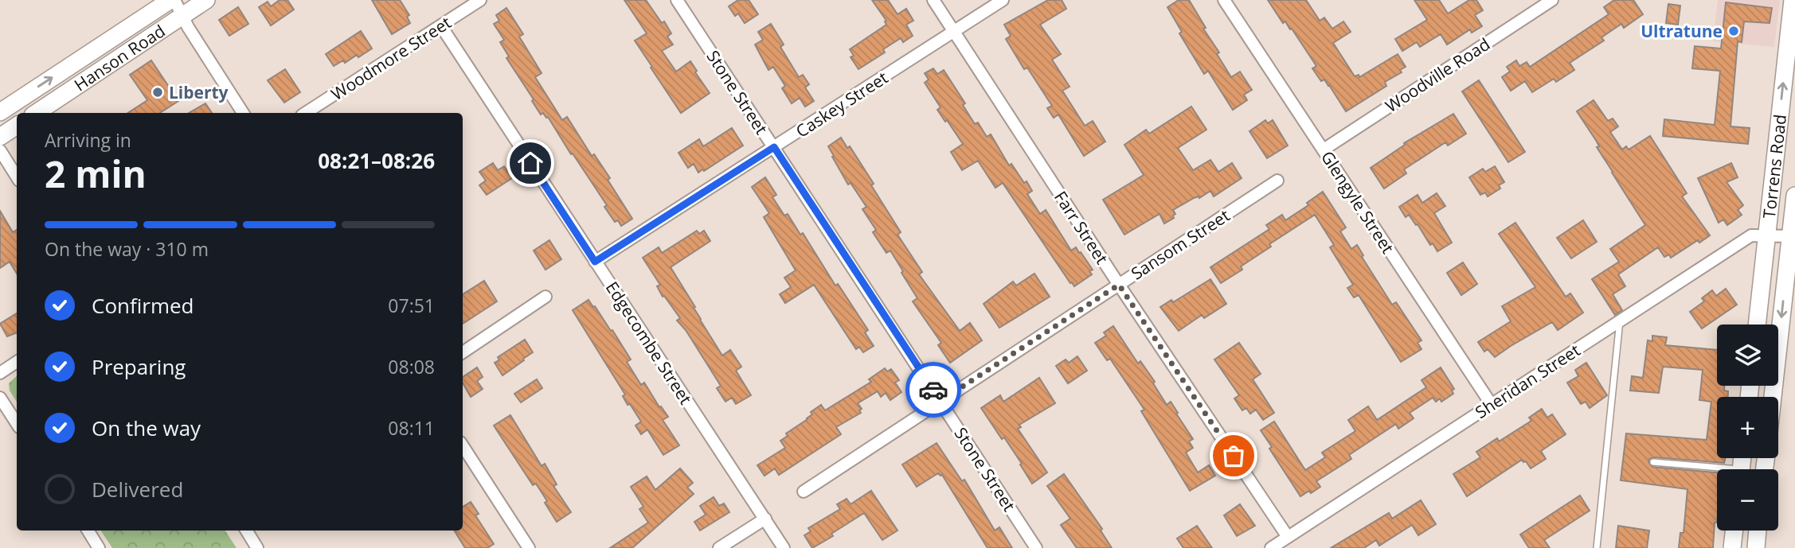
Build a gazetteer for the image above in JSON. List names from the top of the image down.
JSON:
{
  "streets": {
    "main road": ["Hanson Road", "Torrens Road"],
    "street": [
      "Woodmore Street",
      "Woodville Road",
      "Stone Street",
      "Caskey Street",
      "Glengyle Street",
      "Farr Street",
      "Sansom Street",
      "Edgecombe Street",
      "Sheridan Street"
    ]
  },
  "crossings": [
    ["Woodmore Street", "Edgecombe Street"],
    ["Woodville Road", "Glengyle Street"],
    ["Stone Street", "Caskey Street"],
    ["Stone Street", "Sansom Street"],
    ["Caskey Street", "Farr Street"],
    ["Caskey Street", "Edgecombe Street"],
    ["Torrens Road", "Sheridan Street"],
    ["Glengyle Street", "Sheridan Street"],
    ["Farr Street", "Sansom Street"],
    ["Farr Street", "Sheridan Street"]
  ],
  "places": ["Ultratune", "Liberty"],
  "page": {
    "heading": ["2 min", "Arriving in", "08:21–08:26"],
    "bar": "On the way · 310 m",
    "list": [
      ["Confirmed", "07:51"],
      ["Preparing", "08:08"],
      ["On the way", "08:11"],
      "Delivered"
    ],
    "map_buttons": ["+", "−"]
  }
}
